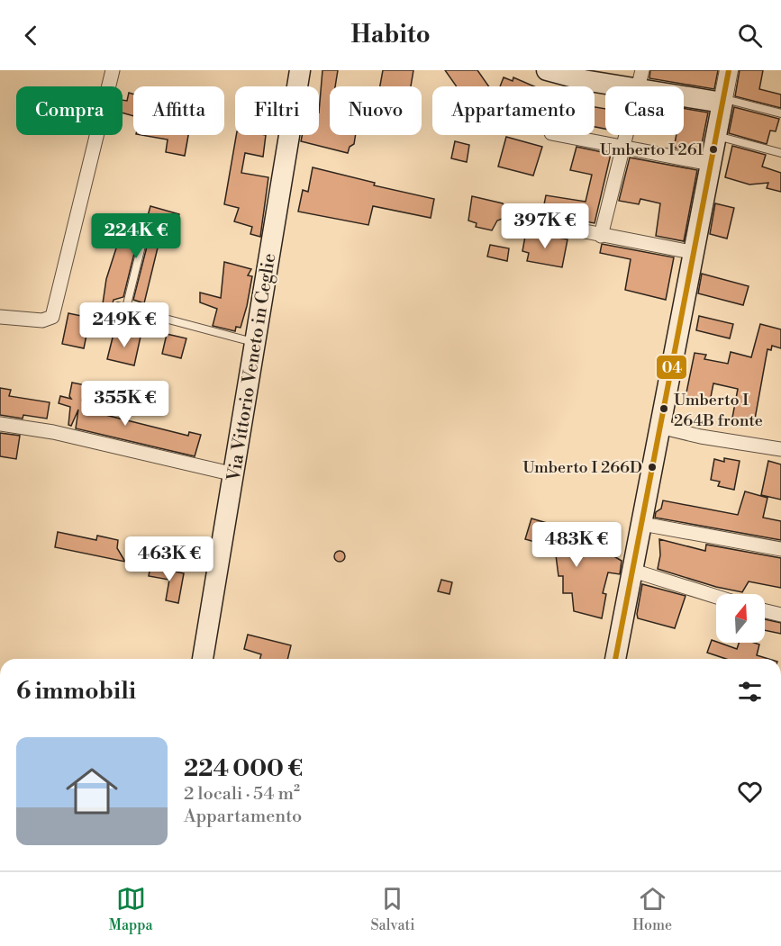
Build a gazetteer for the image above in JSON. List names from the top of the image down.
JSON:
{
  "streets": {
    "main road": ["Via Vittorio Veneto in Ceglie"]
  },
  "places": ["Umberto I 261", "Umberto I 264B fronte", "Umberto I 266D"],
  "lines": ["transit line 04"],
  "north": "top",
  "page": {
    "header": "Habito",
    "chip": [
      "Compra",
      "Affitta",
      "Filtri",
      "Nuovo",
      "Appartamento",
      "Casa"
    ],
    "price": [
      "397K €",
      "224K €",
      "249K €",
      "355K €",
      "483K €",
      "463K €"
    ],
    "heading": "6 immobili",
    "list": [
      {
        "name": "224 000 €",
        "note": "2 locali · 54 m² · Appartamento"
      }
    ],
    "tabs": ["Mappa", "Salvati", "Home"]
  }
}
